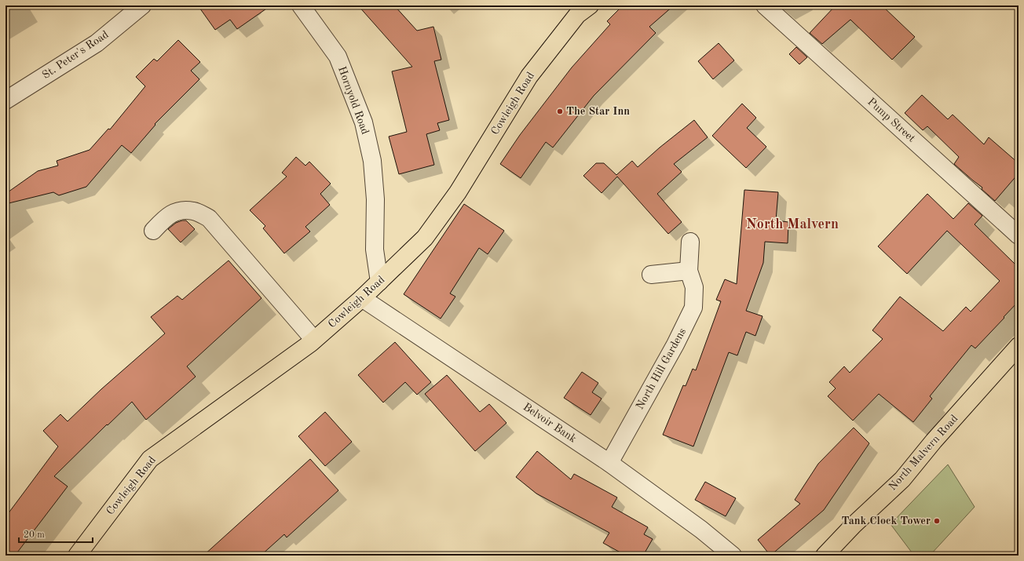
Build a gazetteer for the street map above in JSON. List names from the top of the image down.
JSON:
{
  "streets": {
    "main road": ["Cowleigh Road", "North Malvern Road"],
    "street": [
      "St. Peter's Road",
      "Hornyold Road",
      "Pump Street",
      "North Hill Gardens",
      "Belvoir Bank"
    ]
  },
  "crossings": [
    ["Hornyold Road", "Cowleigh Road"],
    ["Cowleigh Road", "Belvoir Bank"],
    ["North Hill Gardens", "Belvoir Bank"]
  ],
  "districts": ["North Malvern"],
  "places": ["The Star Inn", "Tank Clock Tower"],
  "scale_bar": "20 m"
}
